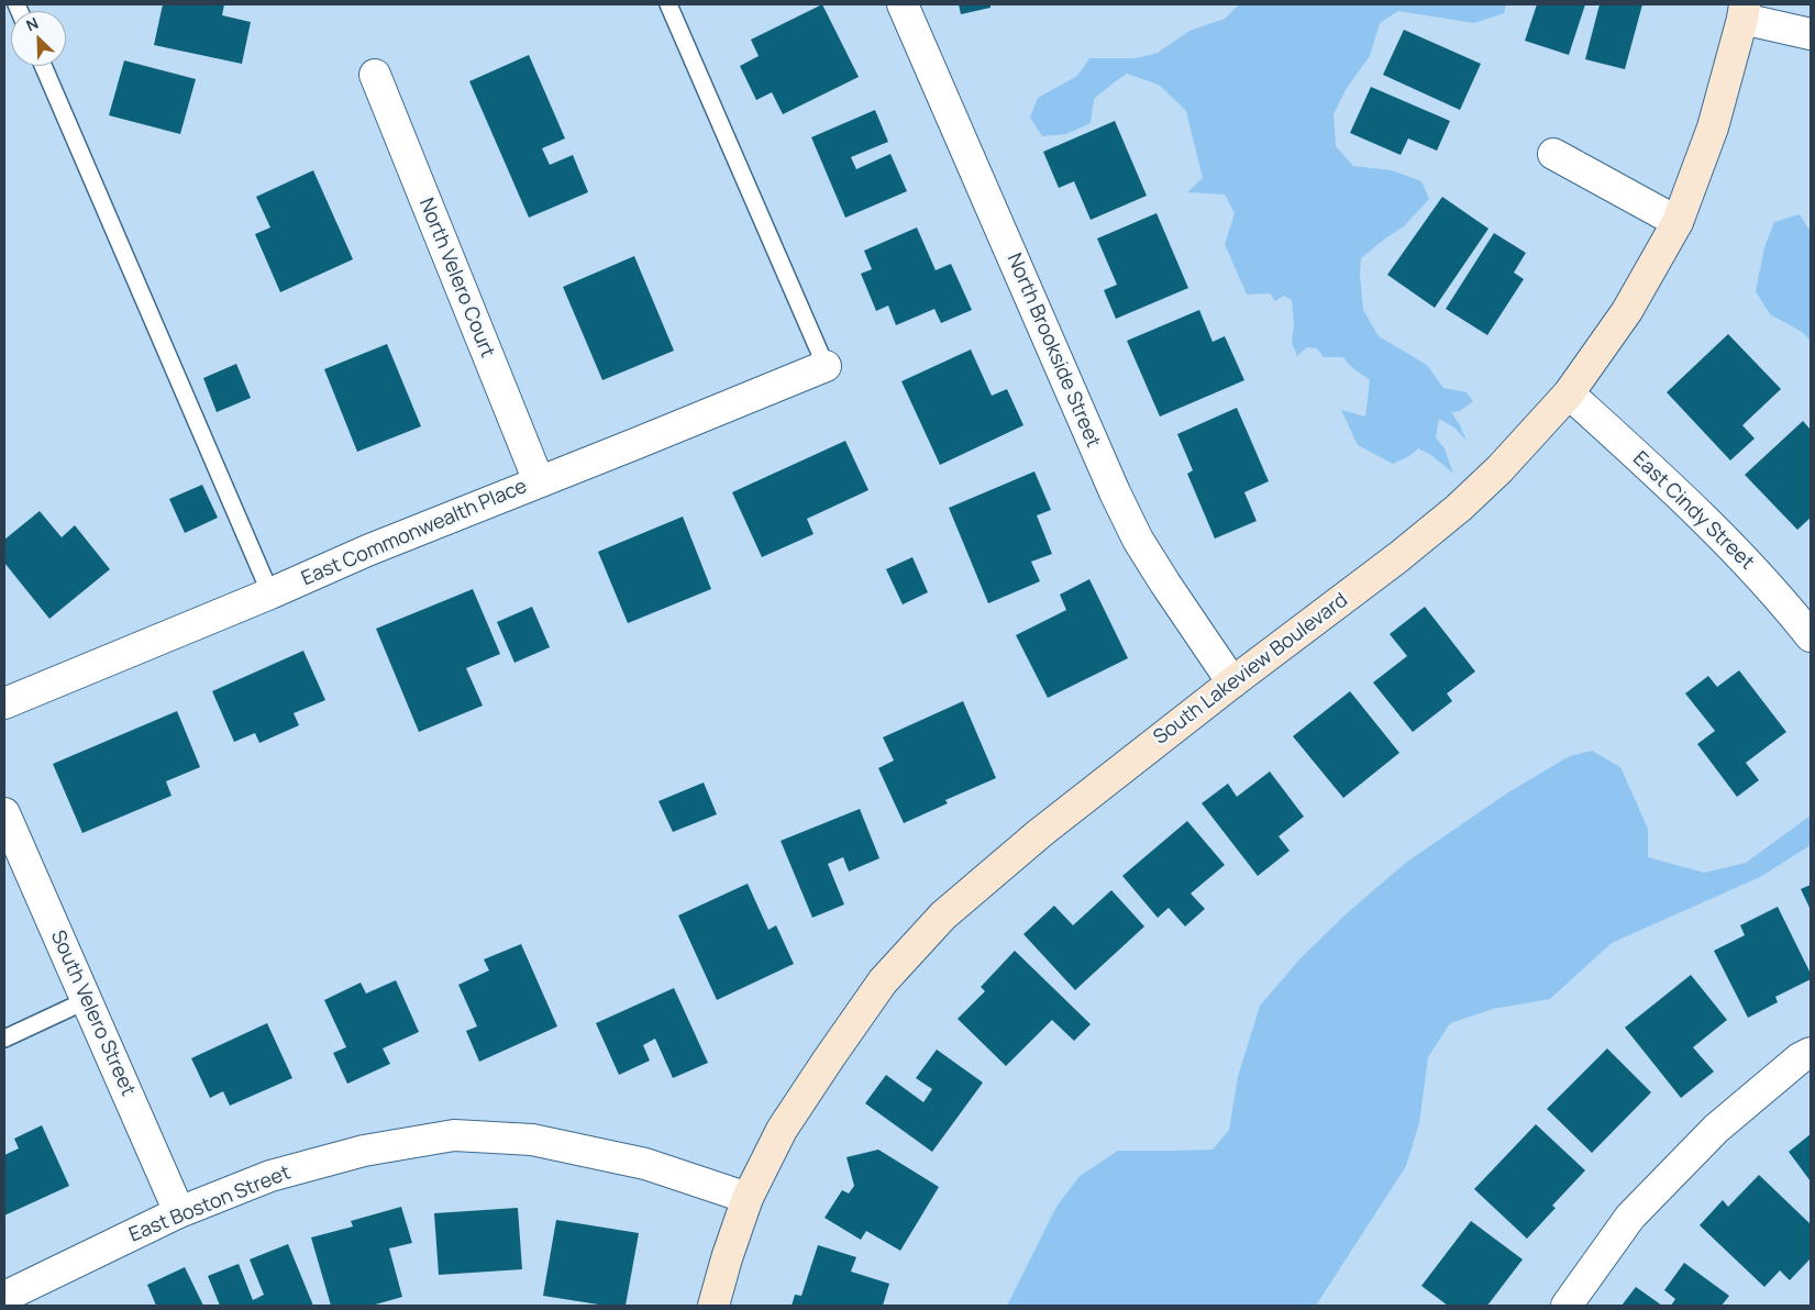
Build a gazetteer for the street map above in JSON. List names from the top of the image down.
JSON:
{
  "streets": {
    "street": [
      "North Velero Court",
      "North Brookside Street",
      "East Cindy Street",
      "East Commonwealth Place",
      "South Lakeview Boulevard",
      "South Velero Street",
      "East Boston Street"
    ]
  },
  "crossings": [
    ["North Velero Court", "East Commonwealth Place"],
    ["North Brookside Street", "South Lakeview Boulevard"],
    ["East Cindy Street", "South Lakeview Boulevard"],
    ["South Lakeview Boulevard", "East Boston Street"],
    ["South Velero Street", "East Boston Street"]
  ],
  "north": "top left"
}
